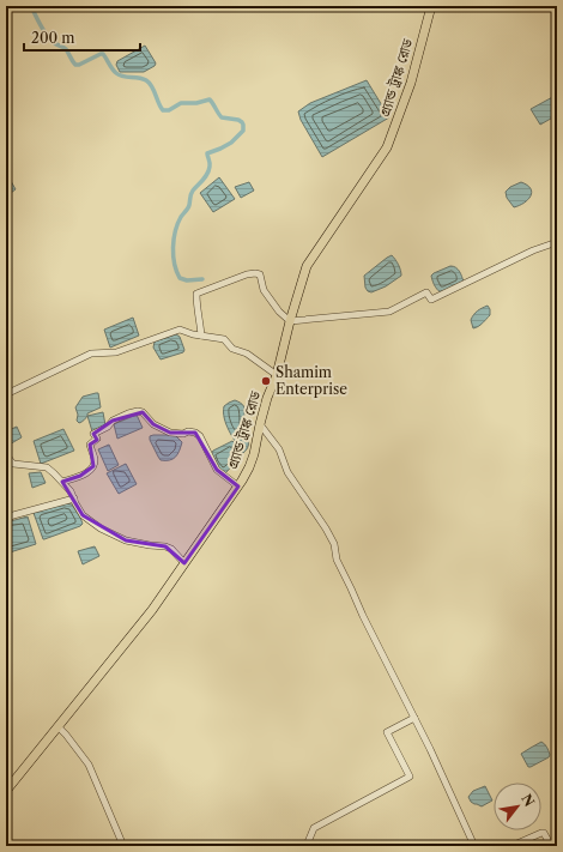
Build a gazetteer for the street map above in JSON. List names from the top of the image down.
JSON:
{
  "streets": {
    "highway": ["গ্র্যান্ড ট্রাঙ্ক রোড"]
  },
  "places": ["Shamim Enterprise"],
  "scale_bar": "200 m",
  "north": "top right"
}
